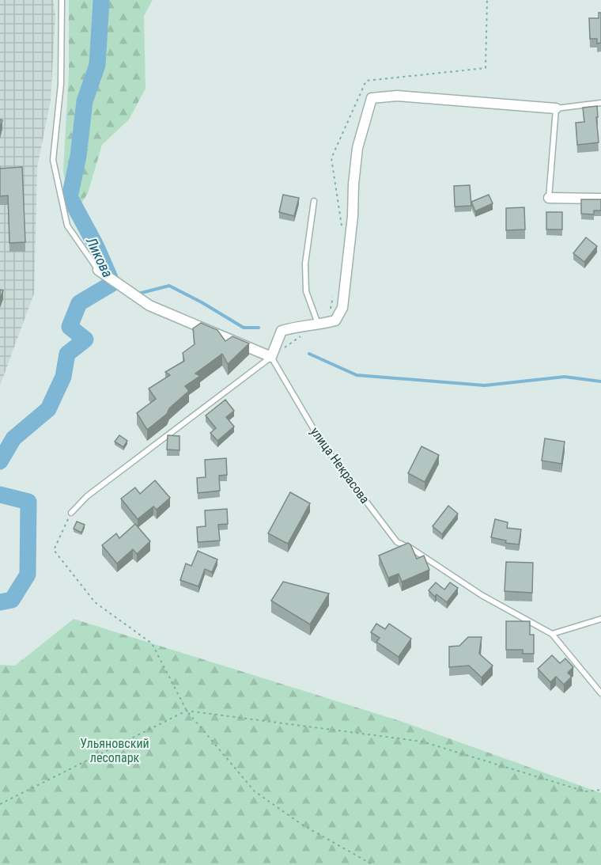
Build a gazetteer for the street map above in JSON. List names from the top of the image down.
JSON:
{
  "streets": {
    "lane": ["улица Некрасова"]
  },
  "water": ["Ликова"],
  "parks": ["Ульяновский лесопарк"]
}
